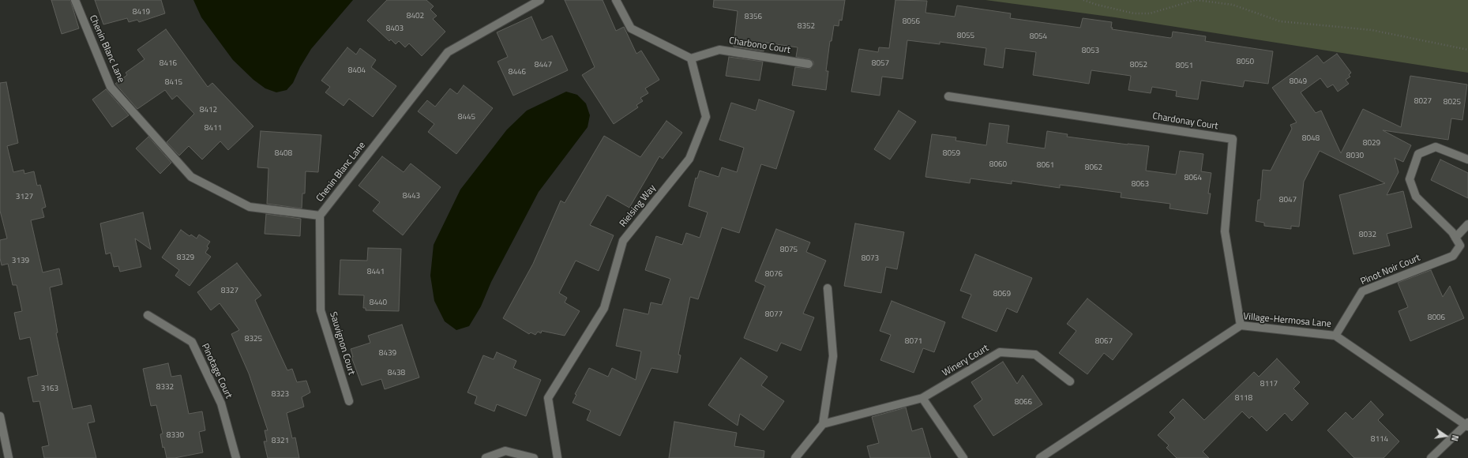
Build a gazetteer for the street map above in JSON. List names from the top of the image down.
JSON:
{
  "streets": {
    "street": [
      "Charbono Court",
      "Chenin Blanc Lane",
      "Chardonay Court",
      "Rielsing Way",
      "Pinot Noir Court",
      "Village-Hermosa Lane",
      "Sauvignon Court",
      "Winery Court",
      "Pinotage Court"
    ]
  },
  "crossings": [
    ["Charbono Court", "Rielsing Way"],
    ["Chenin Blanc Lane", "Sauvignon Court"],
    ["Chardonay Court", "Village-Hermosa Lane"],
    ["Pinot Noir Court", "Village-Hermosa Lane"]
  ],
  "house_numbers": [
    "8419",
    "8402",
    "8356",
    "8056",
    "8352",
    "8403",
    "8055",
    "8054",
    "8053",
    "8050",
    "8416",
    "8057",
    "8447",
    "8052",
    "8051",
    "8404",
    "8446",
    "8049",
    "8415",
    "8027",
    "8025",
    "8412",
    "8445",
    "8411",
    "8048",
    "8029",
    "8408",
    "8059",
    "8030",
    "8060",
    "8061",
    "8062",
    "8064",
    "8063",
    "8443",
    "3127",
    "8047",
    "8032",
    "8075",
    "8329",
    "8073",
    "3139",
    "8441",
    "8076",
    "8327",
    "8069",
    "8440",
    "8077",
    "8006",
    "8325",
    "8071",
    "8067",
    "8439",
    "8438",
    "8117",
    "8332",
    "3163",
    "8323",
    "8118",
    "8066",
    "8330",
    "8114",
    "8321"
  ],
  "north": "right"
}
